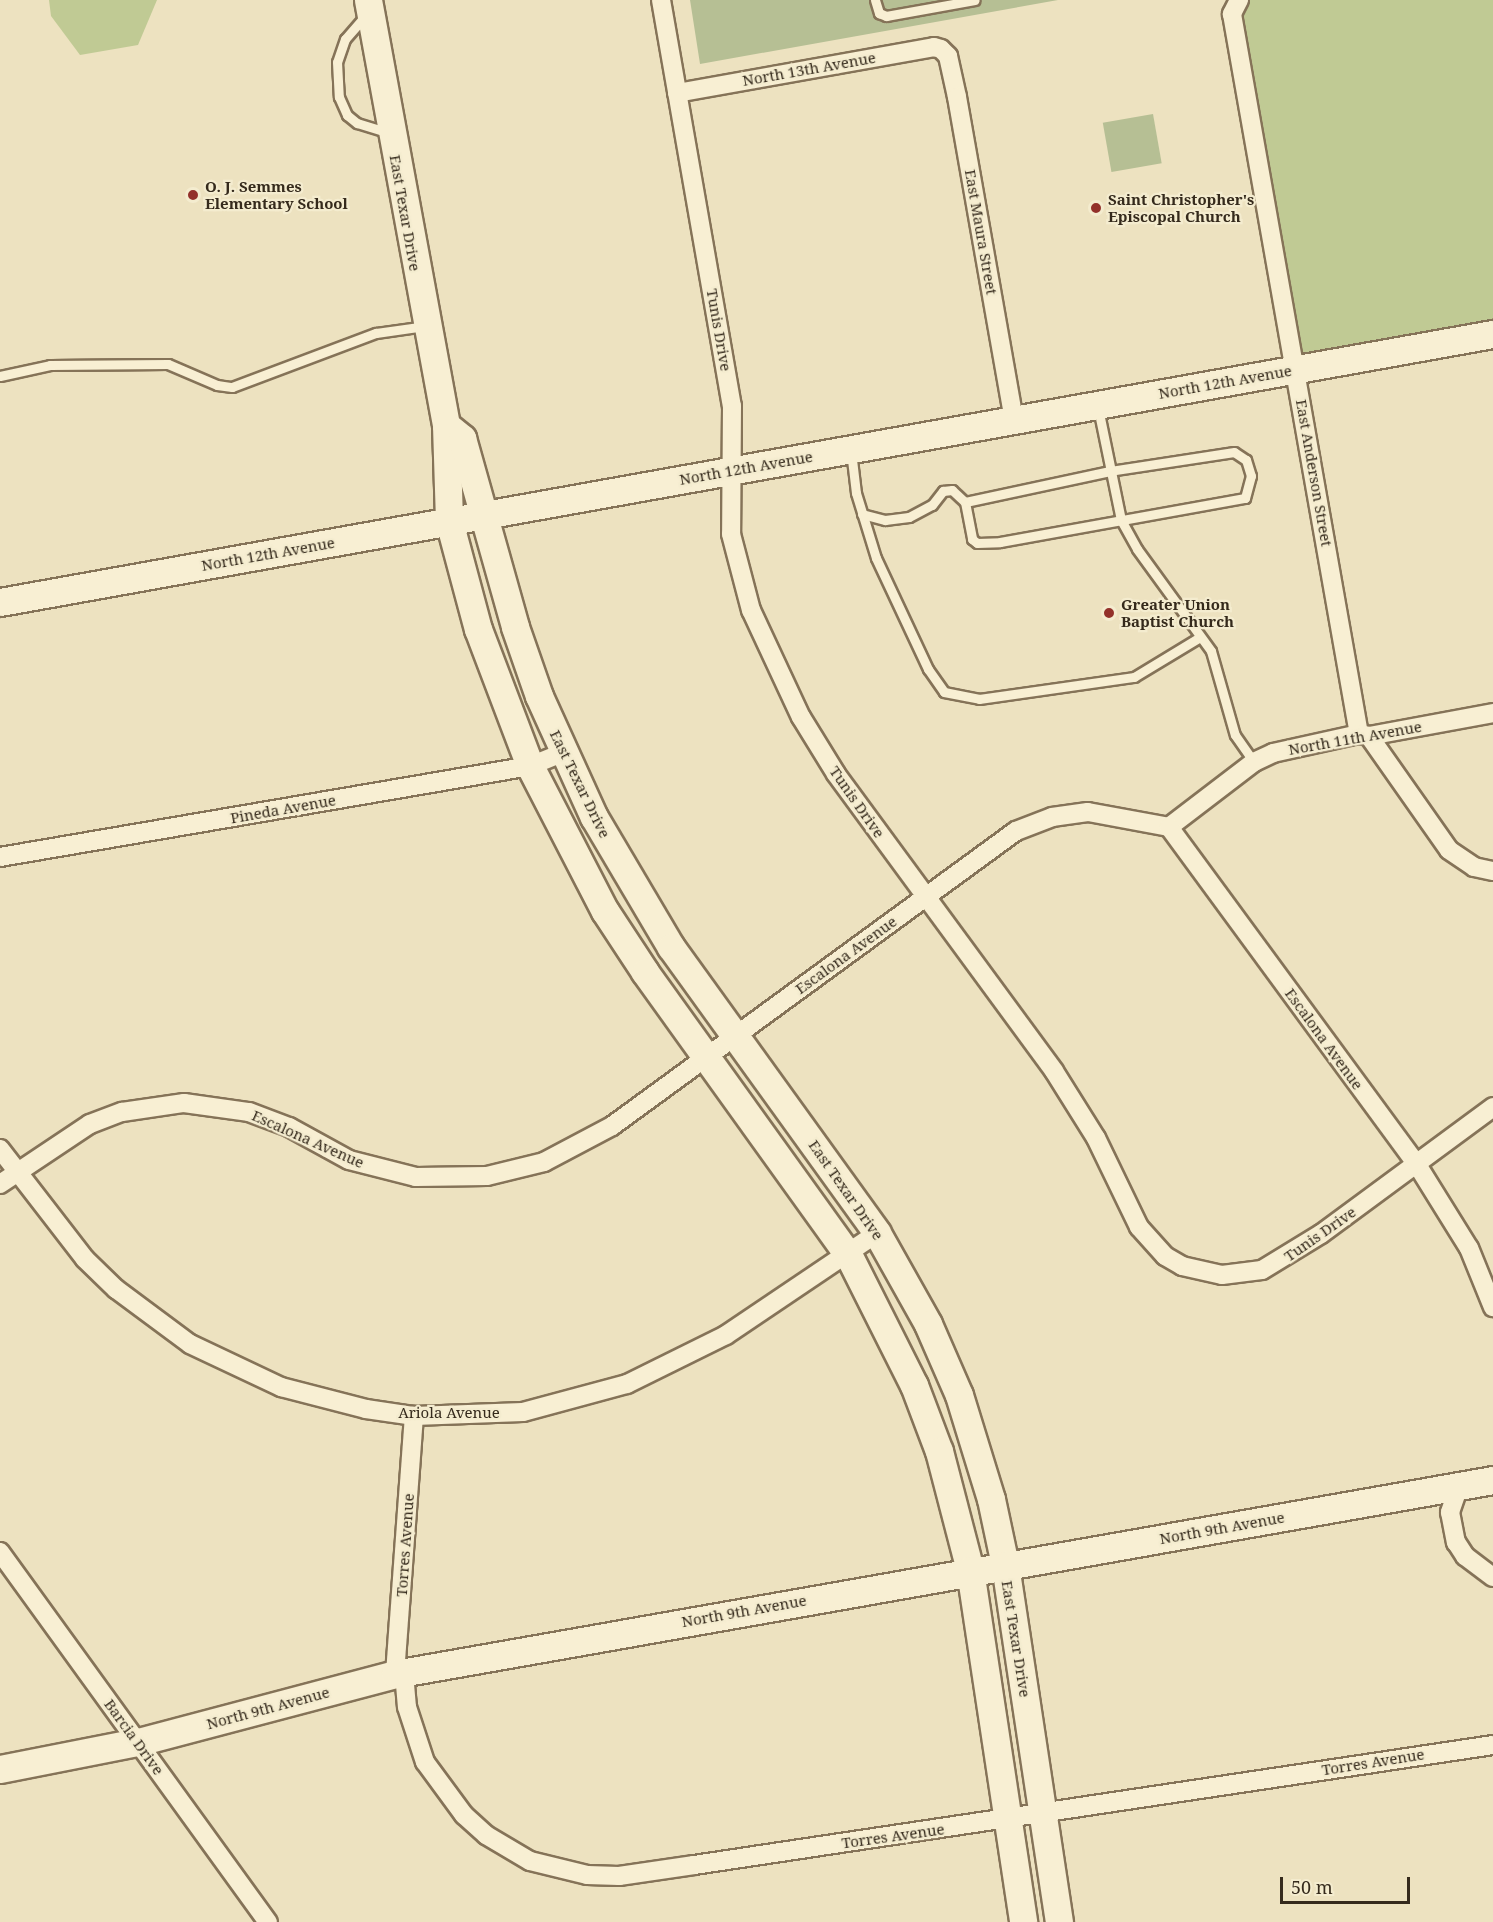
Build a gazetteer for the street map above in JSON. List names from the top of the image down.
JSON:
{
  "streets": {
    "street": [
      "North 13th Avenue",
      "East Texar Drive",
      "East Maura Street",
      "Tunis Drive",
      "North 12th Avenue",
      "East Anderson Street",
      "North 11th Avenue",
      "Pineda Avenue",
      "Escalona Avenue",
      "Ariola Avenue",
      "North 9th Avenue",
      "Torres Avenue",
      "Barcia Drive"
    ]
  },
  "crossings": [
    ["North 13th Avenue", "East Maura Street"],
    ["North 13th Avenue", "Tunis Drive"],
    ["East Texar Drive", "North 12th Avenue"],
    ["East Texar Drive", "Pineda Avenue"],
    ["East Texar Drive", "Escalona Avenue"],
    ["East Texar Drive", "Ariola Avenue"],
    ["East Texar Drive", "North 9th Avenue"],
    ["East Texar Drive", "Torres Avenue"],
    ["East Maura Street", "North 12th Avenue"],
    ["Tunis Drive", "North 12th Avenue"],
    ["Tunis Drive", "Escalona Avenue"],
    ["North 12th Avenue", "East Anderson Street"],
    ["East Anderson Street", "North 11th Avenue"],
    ["North 11th Avenue", "Escalona Avenue"],
    ["Escalona Avenue", "Ariola Avenue"],
    ["Ariola Avenue", "Torres Avenue"],
    ["North 9th Avenue", "Torres Avenue"],
    ["North 9th Avenue", "Barcia Drive"]
  ],
  "places": ["O. J. Semmes Elementary School", "Saint Christopher's Episcopal Church", "Greater Union Baptist Church"],
  "scale_bar": "50 m"
}
